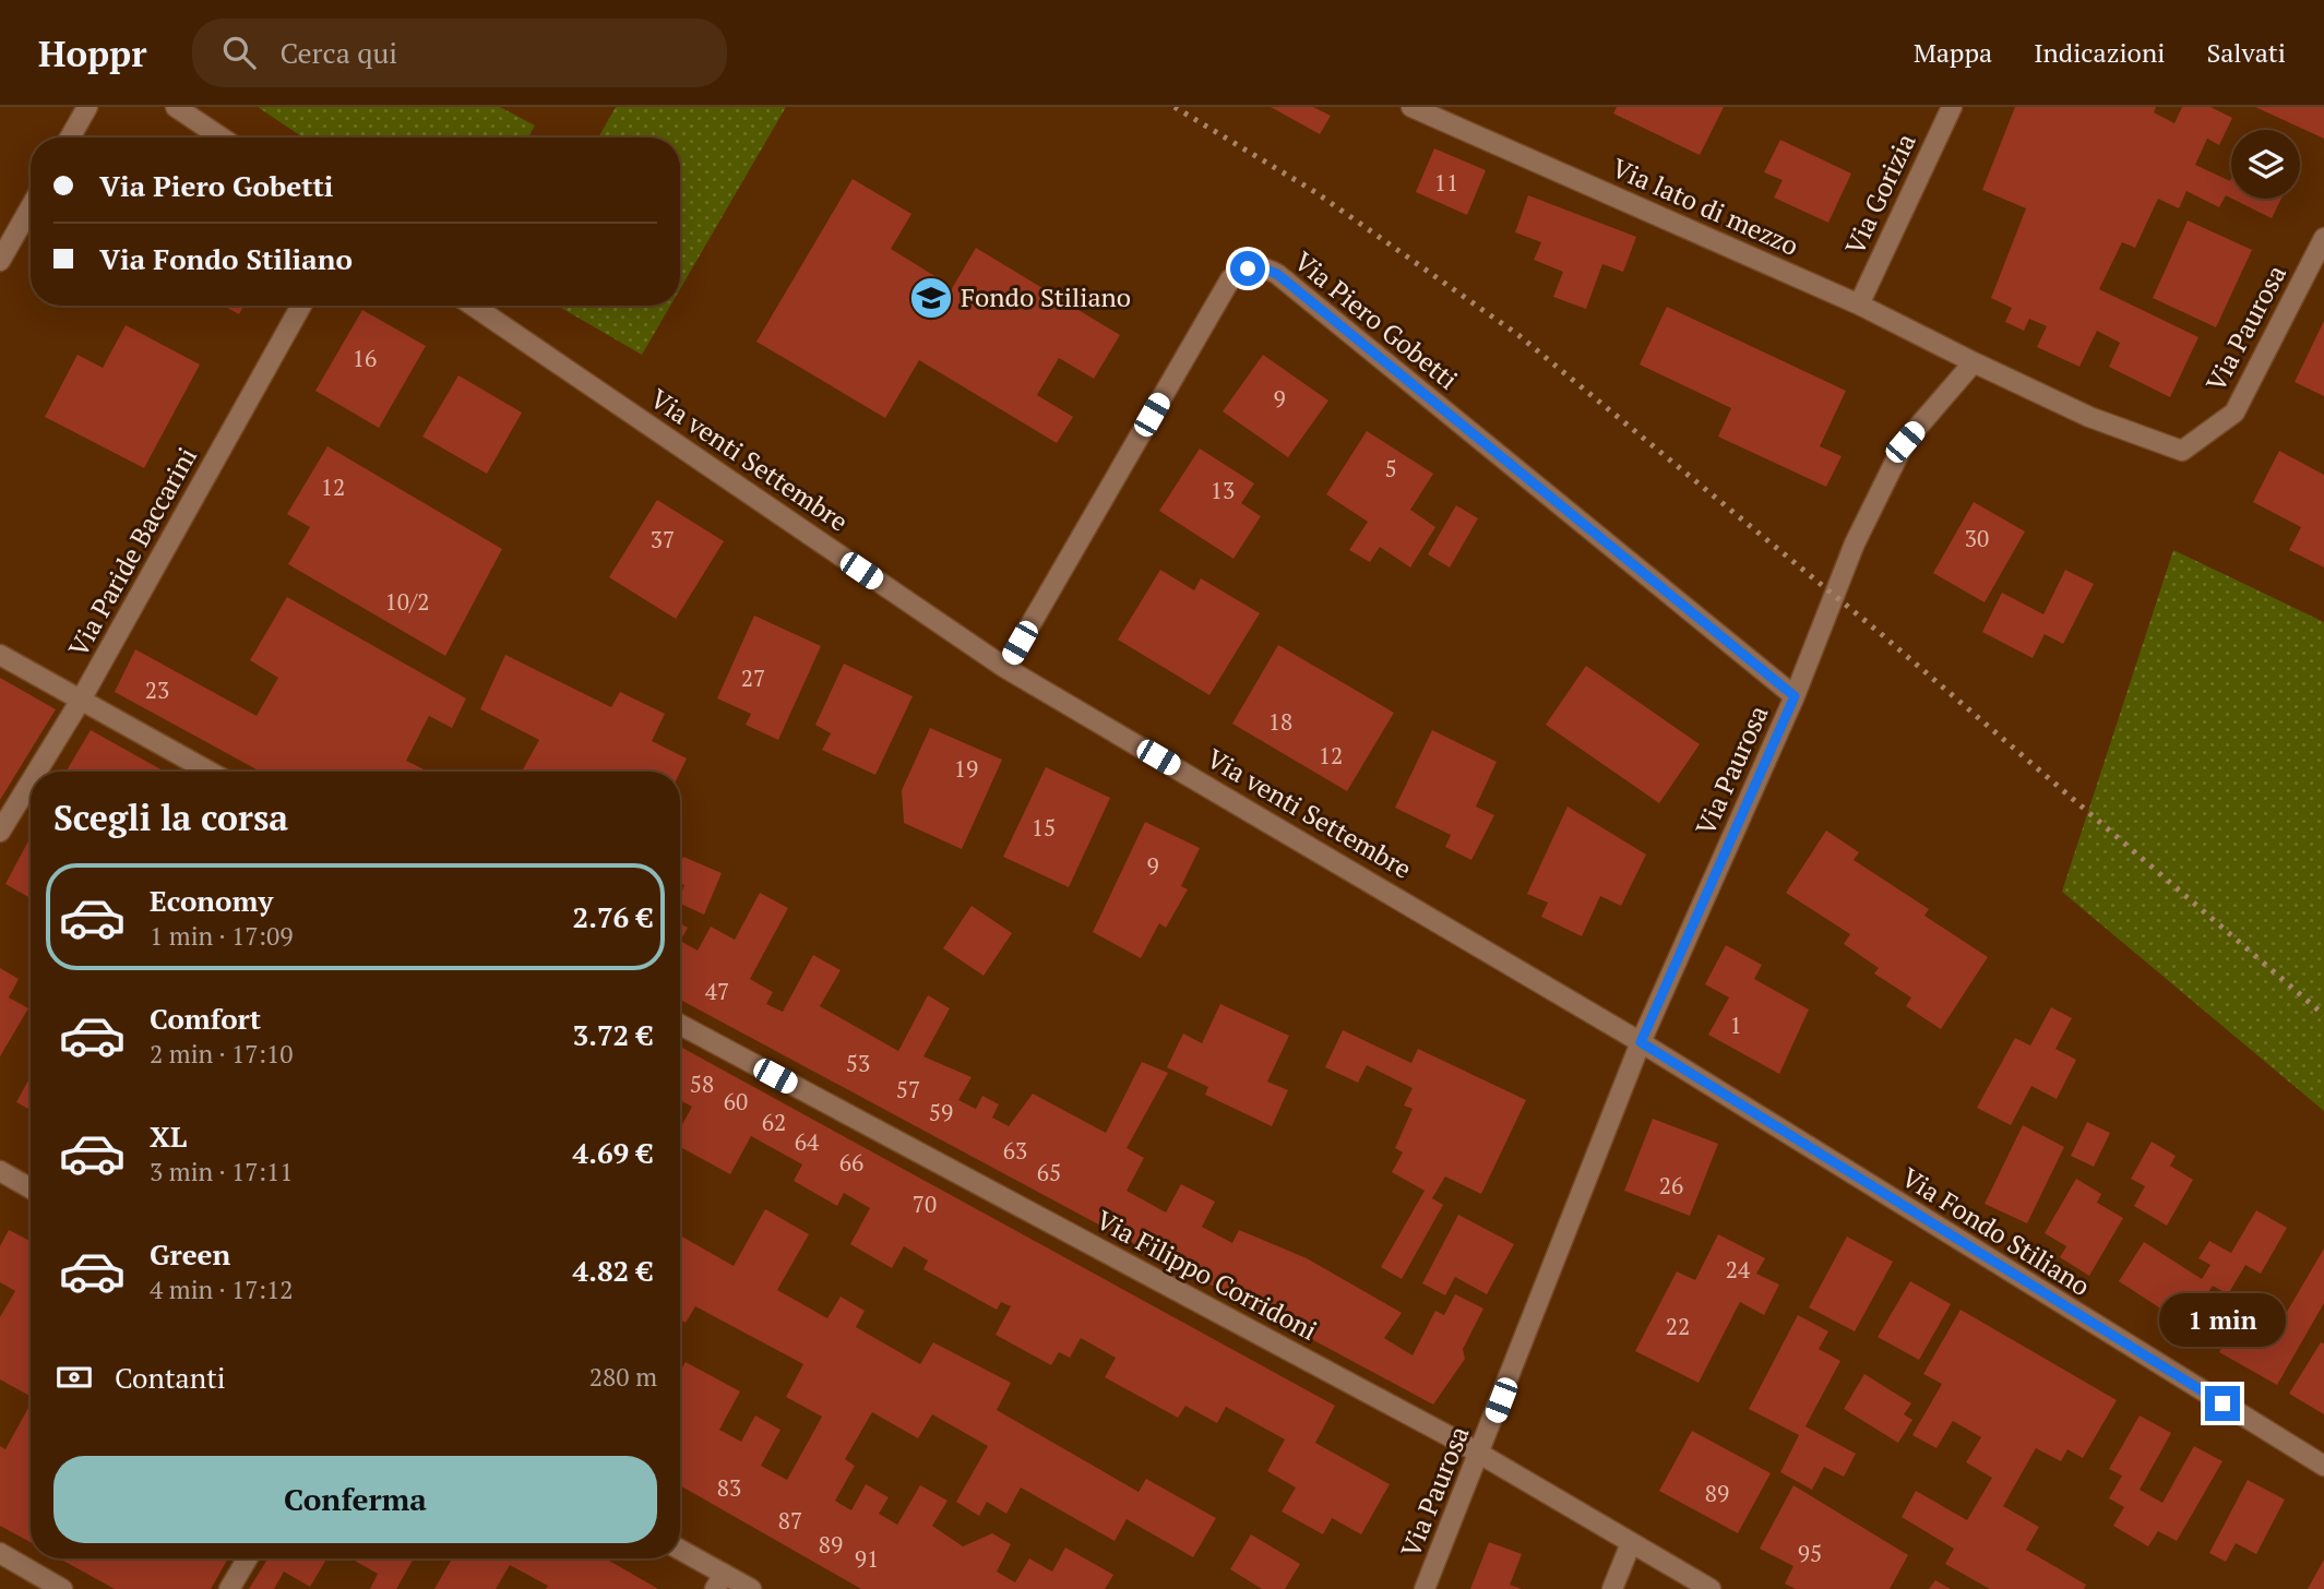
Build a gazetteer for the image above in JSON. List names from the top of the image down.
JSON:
{
  "streets": {
    "street": [
      "Via Gorizia",
      "Via lato di mezzo",
      "Via Piero Gobetti",
      "Via Paurosa",
      "Via venti Settembre",
      "Via Paride Baccarini",
      "Via Fondo Stiliano",
      "Via Filippo Corridoni"
    ]
  },
  "crossings": [
    ["Via Gorizia", "Via lato di mezzo"],
    ["Via lato di mezzo", "Via Paurosa"],
    ["Via Piero Gobetti", "Via Paurosa"],
    ["Via Piero Gobetti", "Via venti Settembre"],
    ["Via Paurosa", "Via venti Settembre"],
    ["Via Paurosa", "Via Fondo Stiliano"],
    ["Via Paurosa", "Via Filippo Corridoni"],
    ["Via venti Settembre", "Via Fondo Stiliano"]
  ],
  "places": {
    "school or university": ["Fondo Stiliano"]
  },
  "house_numbers": [
    "11",
    "16",
    "9",
    "5",
    "12",
    "13",
    "30",
    "37",
    "10/2",
    "27",
    "23",
    "18",
    "12",
    "19",
    "15",
    "9",
    "47",
    "1",
    "53",
    "58",
    "57",
    "60",
    "59",
    "62",
    "64",
    "63",
    "66",
    "65",
    "26",
    "70",
    "24",
    "22",
    "83",
    "89",
    "87",
    "89",
    "95",
    "91"
  ],
  "page": {
    "header": "Hoppr",
    "search": "Cerca qui",
    "nav": ["Mappa", "Indicazioni", "Salvati"],
    "banner": ["Via Piero Gobetti", "Via Fondo Stiliano"],
    "heading": "Scegli la corsa",
    "list": [
      {
        "name": "Economy",
        "note": "1 min · 17:09",
        "value": "2.76 €"
      },
      {
        "name": "Comfort",
        "note": "2 min · 17:10",
        "value": "3.72 €"
      },
      {
        "name": "XL",
        "note": "3 min · 17:11",
        "value": "4.69 €"
      },
      {
        "name": "Green",
        "note": "4 min · 17:12",
        "value": "4.82 €"
      }
    ],
    "bubble": "1 min",
    "pay": ["Contanti", "280 m"],
    "buttons": "Conferma"
  }
}
